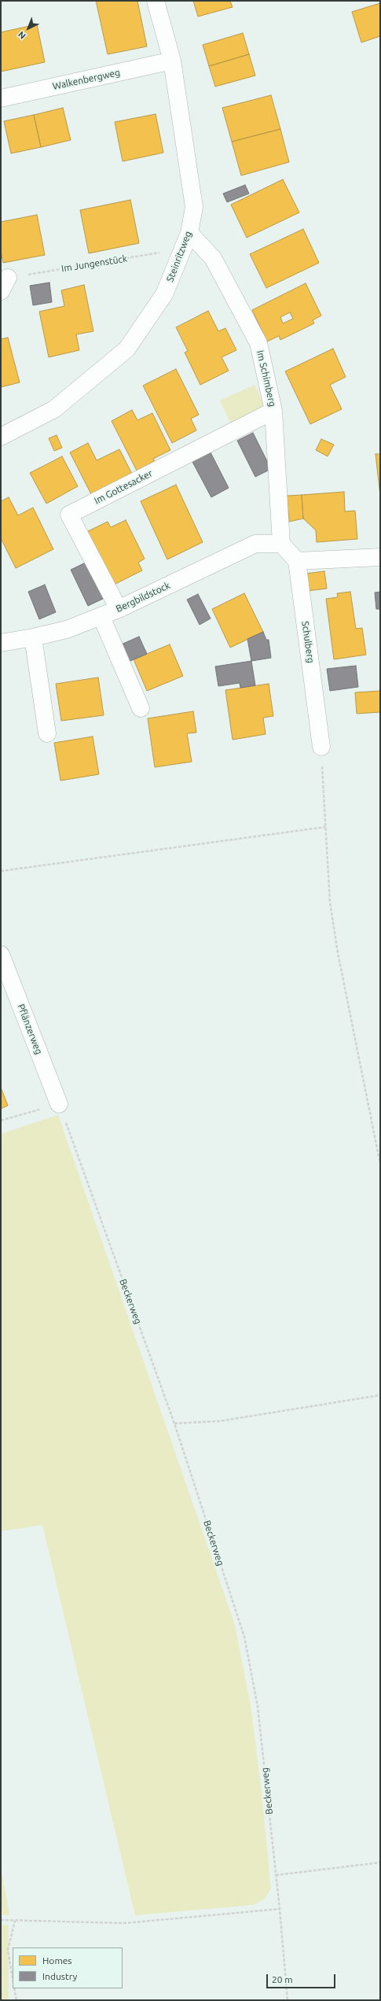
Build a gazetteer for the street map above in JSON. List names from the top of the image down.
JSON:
{
  "streets": {
    "street": [
      "Walkenbergweg",
      "Steinritzweg",
      "Im Schimberg",
      "Im Gottesacker",
      "Bergbildstock",
      "Schulberg",
      "Pflänzerweg"
    ],
    "path": ["Im Jungenstück", "Beckerweg"]
  },
  "crossings": [
    ["Walkenbergweg", "Steinritzweg"],
    ["Steinritzweg", "Im Jungenstück"],
    ["Steinritzweg", "Im Schimberg"],
    ["Im Jungenstück", "Im Schimberg"],
    ["Im Schimberg", "Im Gottesacker"],
    ["Im Schimberg", "Bergbildstock"],
    ["Im Gottesacker", "Bergbildstock"],
    ["Pflänzerweg", "Beckerweg"]
  ],
  "legend": ["Homes", "Industry"],
  "scale_bar": "20 m",
  "north": "bottom left"
}
